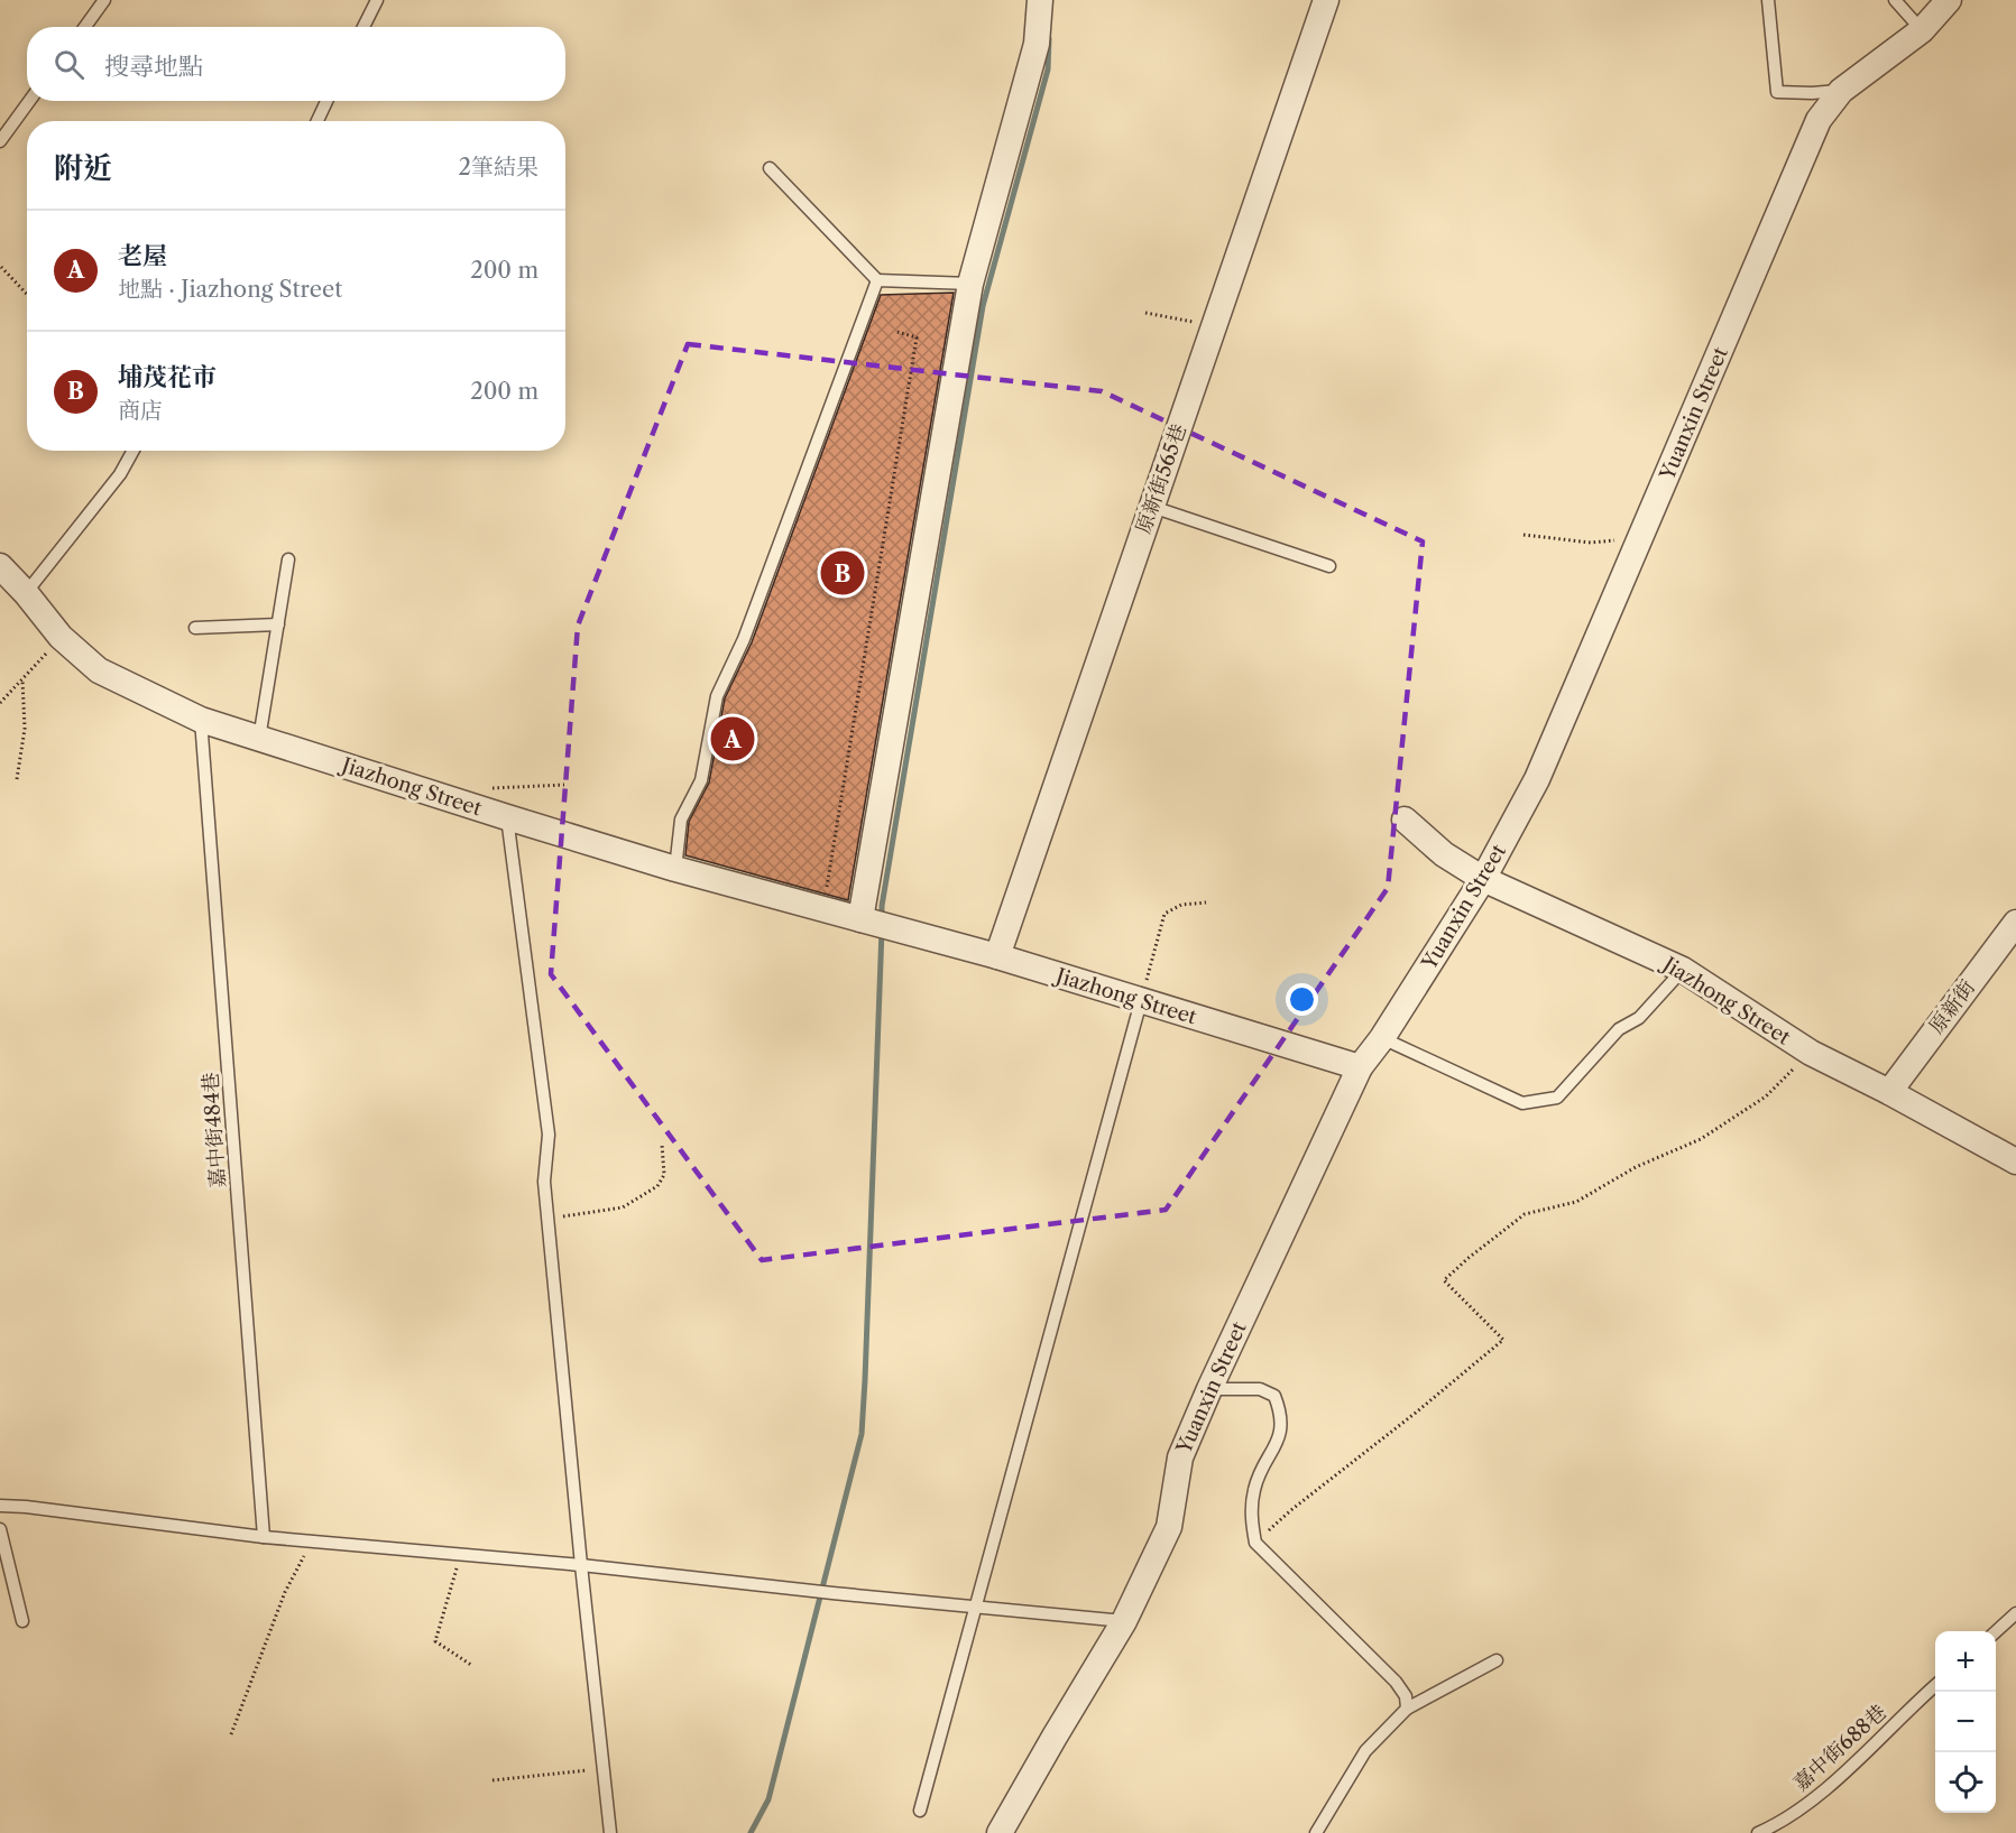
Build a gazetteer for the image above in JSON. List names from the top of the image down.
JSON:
{
  "streets": {
    "street": [
      "Yuanxin Street",
      "原新街565巷",
      "Jiazhong Street",
      "原新街"
    ],
    "lane": ["嘉中街484巷", "嘉中街688巷"]
  },
  "crossings": [
    ["Yuanxin Street", "Jiazhong Street"],
    ["原新街565巷", "Jiazhong Street"],
    ["Jiazhong Street", "原新街"],
    ["Jiazhong Street", "嘉中街484巷"]
  ],
  "page": {
    "search": "搜尋地點",
    "heading": ["附近", "2筆結果"],
    "list": [
      {
        "mark": "A",
        "name": "老屋",
        "note": "地點 · Jiazhong Street",
        "value": "200 m"
      },
      {
        "mark": "B",
        "name": "埔茂花市",
        "note": "商店",
        "value": "200 m"
      }
    ],
    "pins": ["B", "A"],
    "map_buttons": ["+", "−"]
  }
}
